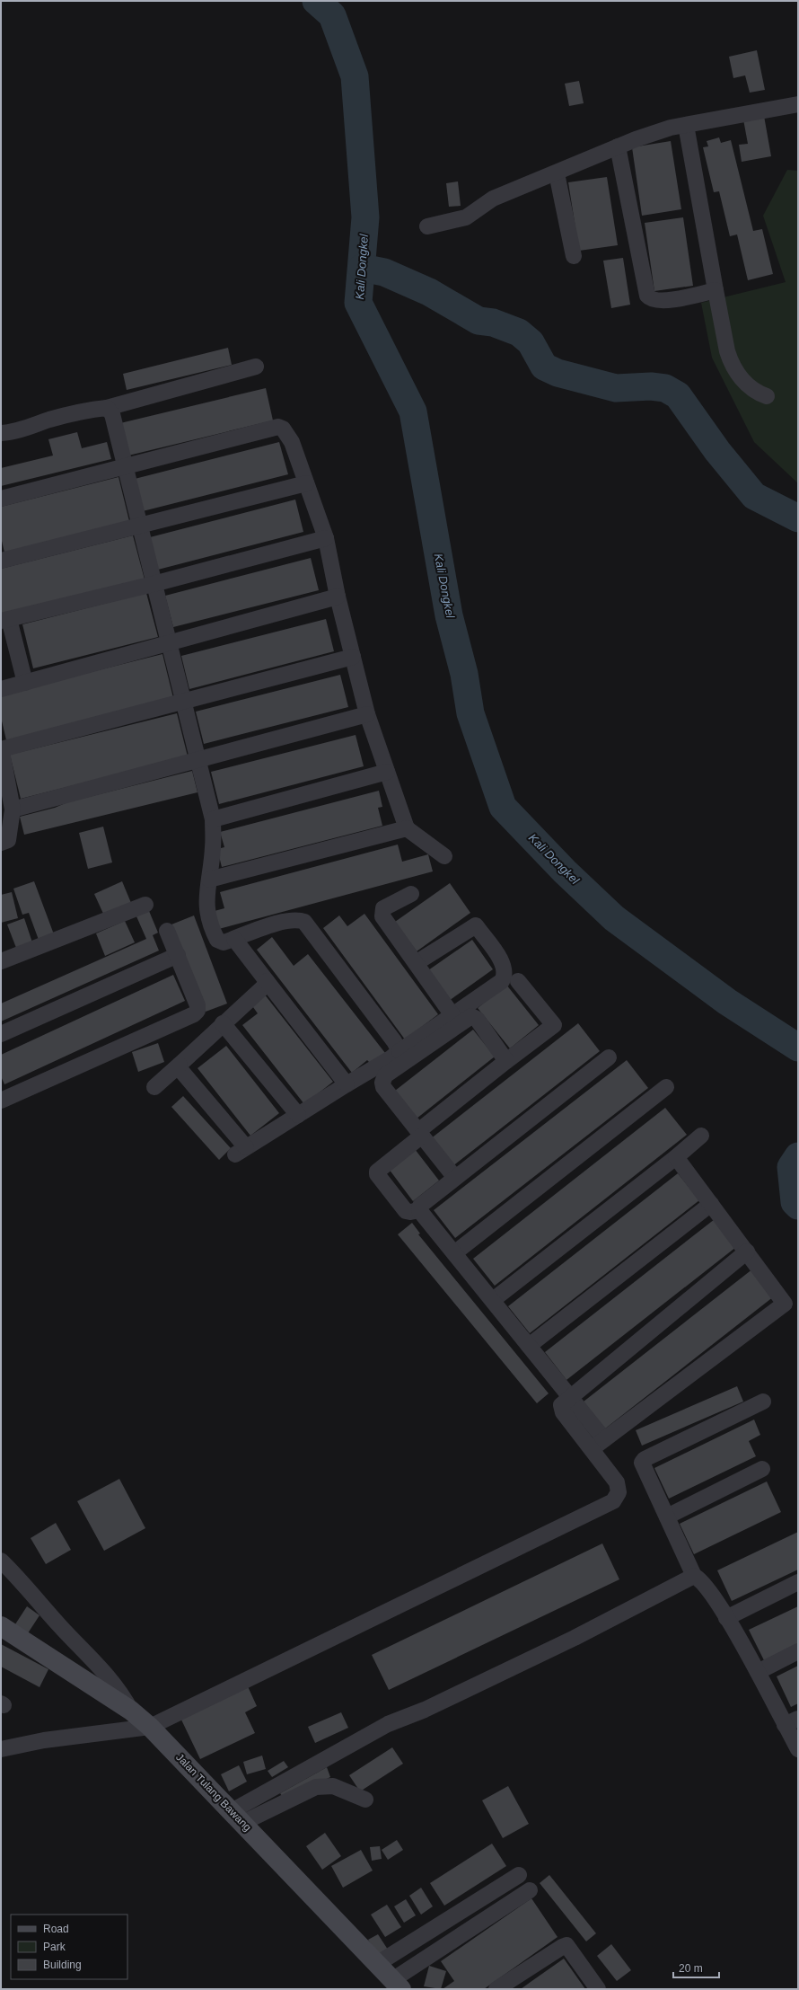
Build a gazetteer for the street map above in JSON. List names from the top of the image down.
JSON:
{
  "streets": {
    "street": ["Jalan Tulang Bawang"]
  },
  "water": ["Kali Dongkel"],
  "legend": ["Road", "Park", "Building"],
  "scale_bar": "20 m"
}
